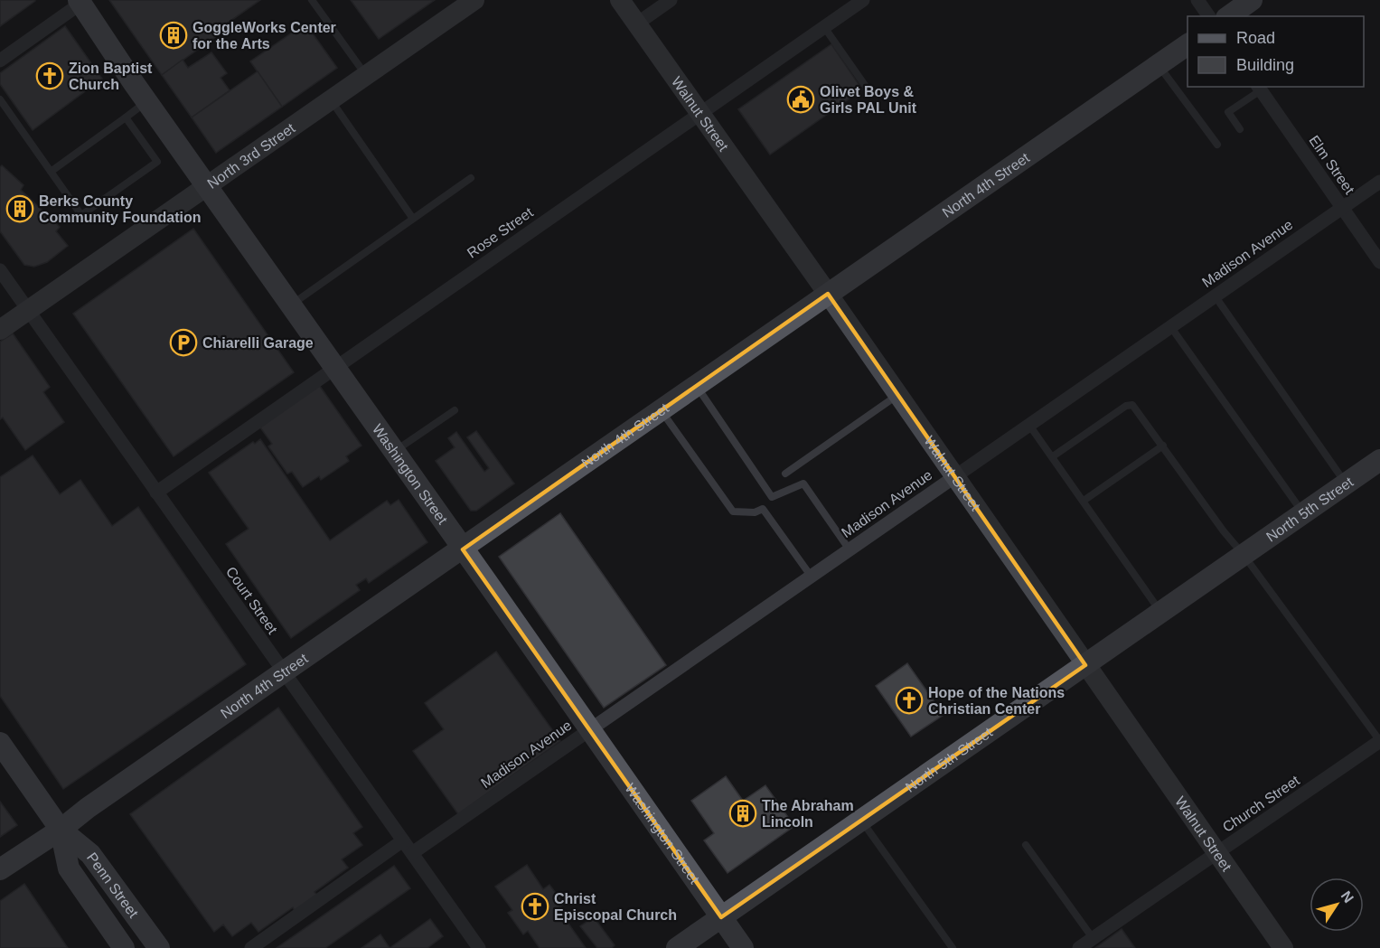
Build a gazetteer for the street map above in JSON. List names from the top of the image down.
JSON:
{
  "streets": {
    "main road": [
      "North 4th Street",
      "Washington Street",
      "North 5th Street",
      "Penn Street"
    ],
    "street": [
      "Walnut Street",
      "North 3rd Street",
      "Elm Street",
      "Rose Street",
      "Madison Avenue",
      "Court Street",
      "Church Street"
    ]
  },
  "crossings": [
    ["Walnut Street", "North 4th Street"],
    ["Walnut Street", "Rose Street"],
    ["Walnut Street", "Madison Avenue"],
    ["Walnut Street", "North 5th Street"],
    ["Walnut Street", "Church Street"],
    ["North 3rd Street", "Washington Street"],
    ["North 3rd Street", "Court Street"],
    ["Elm Street", "Madison Avenue"],
    ["North 4th Street", "Washington Street"],
    ["North 4th Street", "Court Street"],
    ["North 4th Street", "Penn Street"],
    ["Rose Street", "Washington Street"],
    ["Rose Street", "Court Street"],
    ["Madison Avenue", "Washington Street"],
    ["Madison Avenue", "Court Street"],
    ["Washington Street", "North 5th Street"]
  ],
  "places": {
    "building": ["GoggleWorks Center for the Arts", "Berks County Community Foundation", "The Abraham Lincoln"],
    "church": ["Zion Baptist Church", "Hope of the Nations Christian Center", "Christ Episcopal Church"],
    "public building": ["Olivet Boys & Girls PAL Unit"],
    "parking": ["Chiarelli Garage"]
  },
  "legend": ["Road", "Building"],
  "north": "top right"
}
